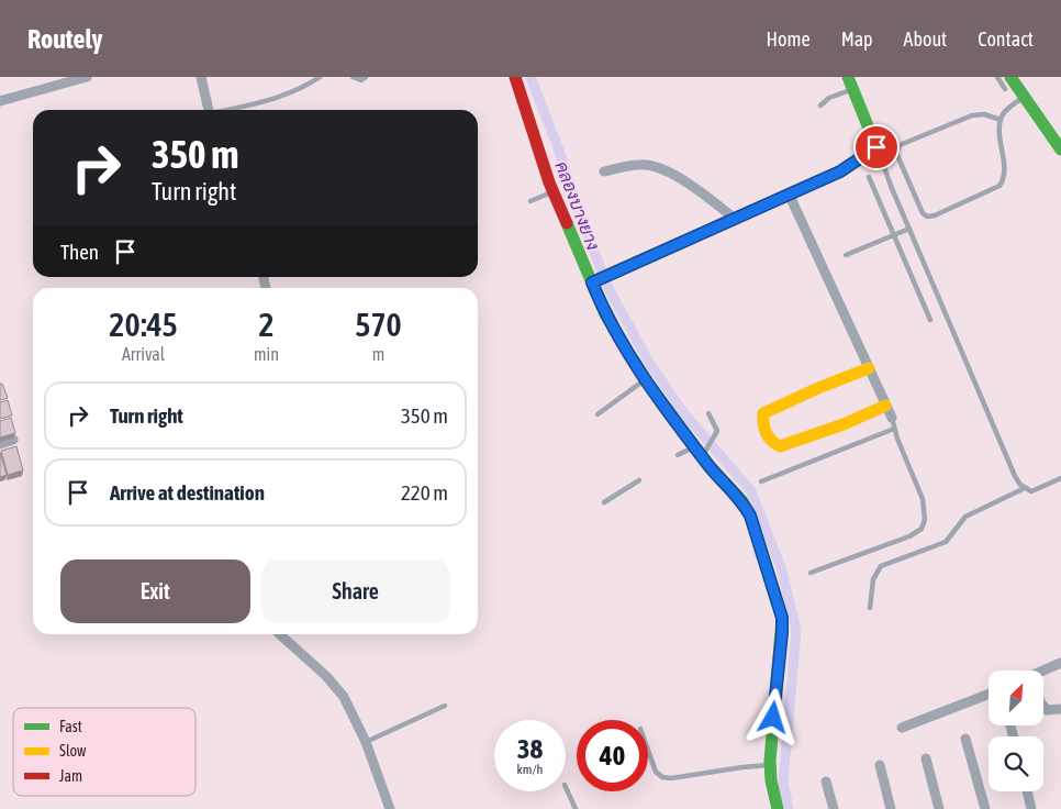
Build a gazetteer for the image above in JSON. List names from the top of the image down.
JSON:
{
  "water": ["คลองบางยาง"],
  "legend": ["Fast", "Slow", "Jam"],
  "north": "top right",
  "page": {
    "header": "Routely",
    "nav": [
      "Home",
      "Map",
      "About",
      "Contact"
    ],
    "turn": ["350 m", "Turn right"],
    "then": "Then",
    "eta": [
      "20:45",
      "Arrival",
      "2",
      "min",
      "570",
      "m"
    ],
    "list": [
      {
        "name": "Turn right",
        "value": "350 m"
      },
      {
        "name": "Arrive at destination",
        "value": "220 m"
      }
    ],
    "buttons": ["Exit", "Share"],
    "speed": "38 km/h",
    "limit": "40"
  }
}
